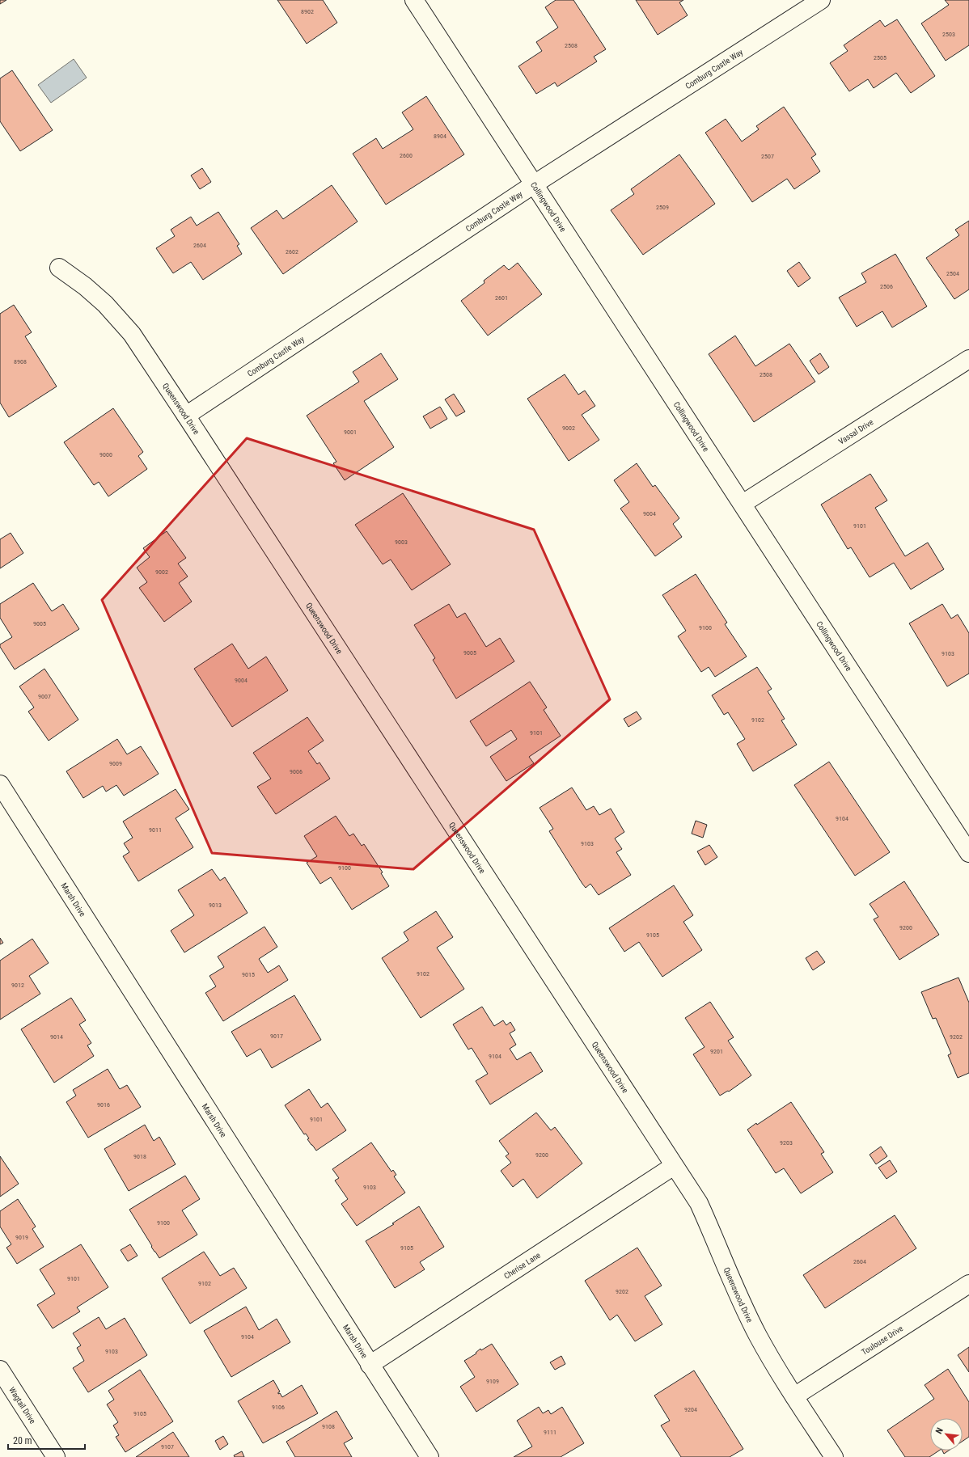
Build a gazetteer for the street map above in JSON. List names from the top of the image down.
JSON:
{
  "streets": {
    "street": [
      "Comburg Castle Way",
      "Collingwood Drive",
      "Queenswood Drive",
      "Vassal Drive",
      "Marsh Drive",
      "Cherise Lane",
      "Toulouse Drive",
      "Wagtail Drive"
    ]
  },
  "crossings": [
    ["Comburg Castle Way", "Collingwood Drive"],
    ["Comburg Castle Way", "Queenswood Drive"],
    ["Collingwood Drive", "Vassal Drive"],
    ["Queenswood Drive", "Cherise Lane"],
    ["Queenswood Drive", "Toulouse Drive"],
    ["Marsh Drive", "Cherise Lane"]
  ],
  "house_numbers": [
    "8902",
    "2503",
    "2508",
    "2505",
    "8904",
    "2600",
    "2507",
    "2509",
    "2604",
    "2602",
    "2504",
    "2506",
    "2601",
    "8908",
    "2508",
    "9002",
    "9001",
    "9000",
    "9004",
    "9101",
    "9003",
    "9002",
    "9005",
    "9100",
    "9005",
    "9103",
    "9004",
    "9007",
    "9102",
    "9101",
    "9009",
    "9006",
    "9104",
    "9011",
    "9103",
    "9100",
    "9013",
    "9200",
    "9105",
    "9102",
    "9015",
    "9012",
    "9017",
    "9014",
    "9202",
    "9201",
    "9104",
    "9016",
    "9101",
    "9203",
    "9200",
    "9018",
    "9103",
    "9100",
    "9019",
    "9105",
    "2604",
    "9101",
    "9102",
    "9202",
    "9104",
    "9103",
    "9109",
    "9106",
    "9204",
    "9105",
    "9108",
    "9111",
    "9107"
  ],
  "scale_bar": "20 m",
  "north": "top left"
}
